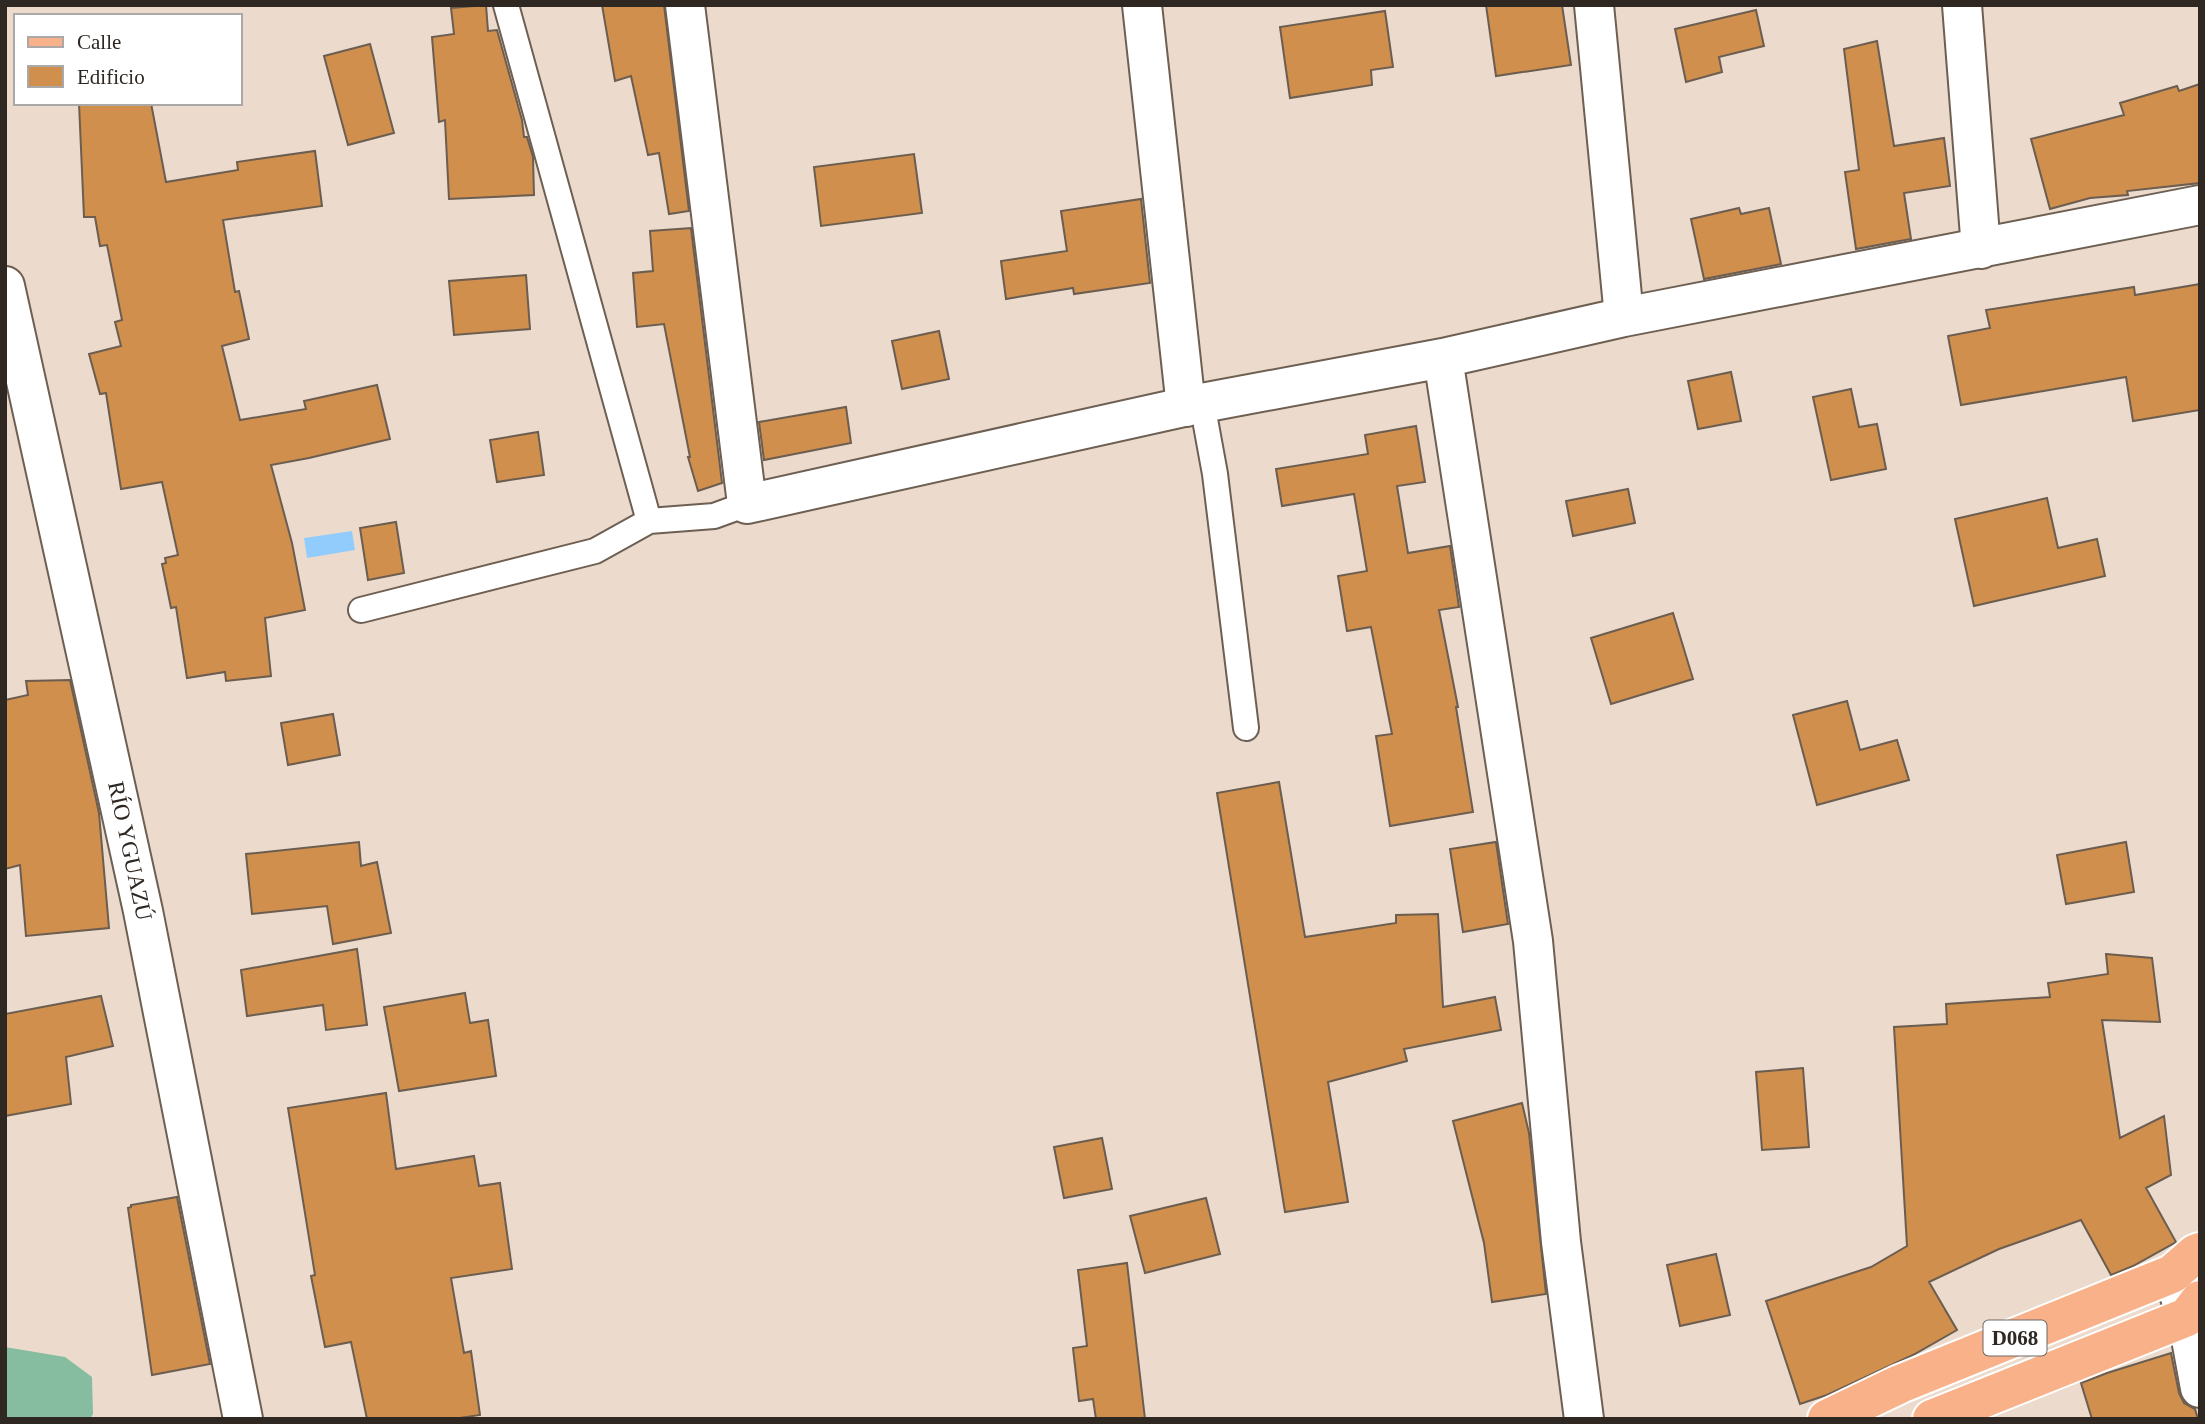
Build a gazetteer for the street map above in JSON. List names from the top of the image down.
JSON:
{
  "streets": {
    "main road": ["D068"],
    "street": ["RÍO YGUAZÚ"]
  },
  "legend": ["Calle", "Edificio"]
}
